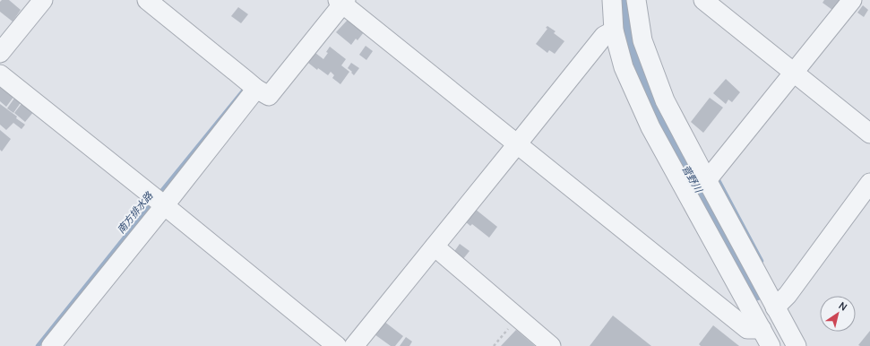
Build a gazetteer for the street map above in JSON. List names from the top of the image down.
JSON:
{
  "water": ["菅野川", "南方排水路"],
  "north": "top right"
}
